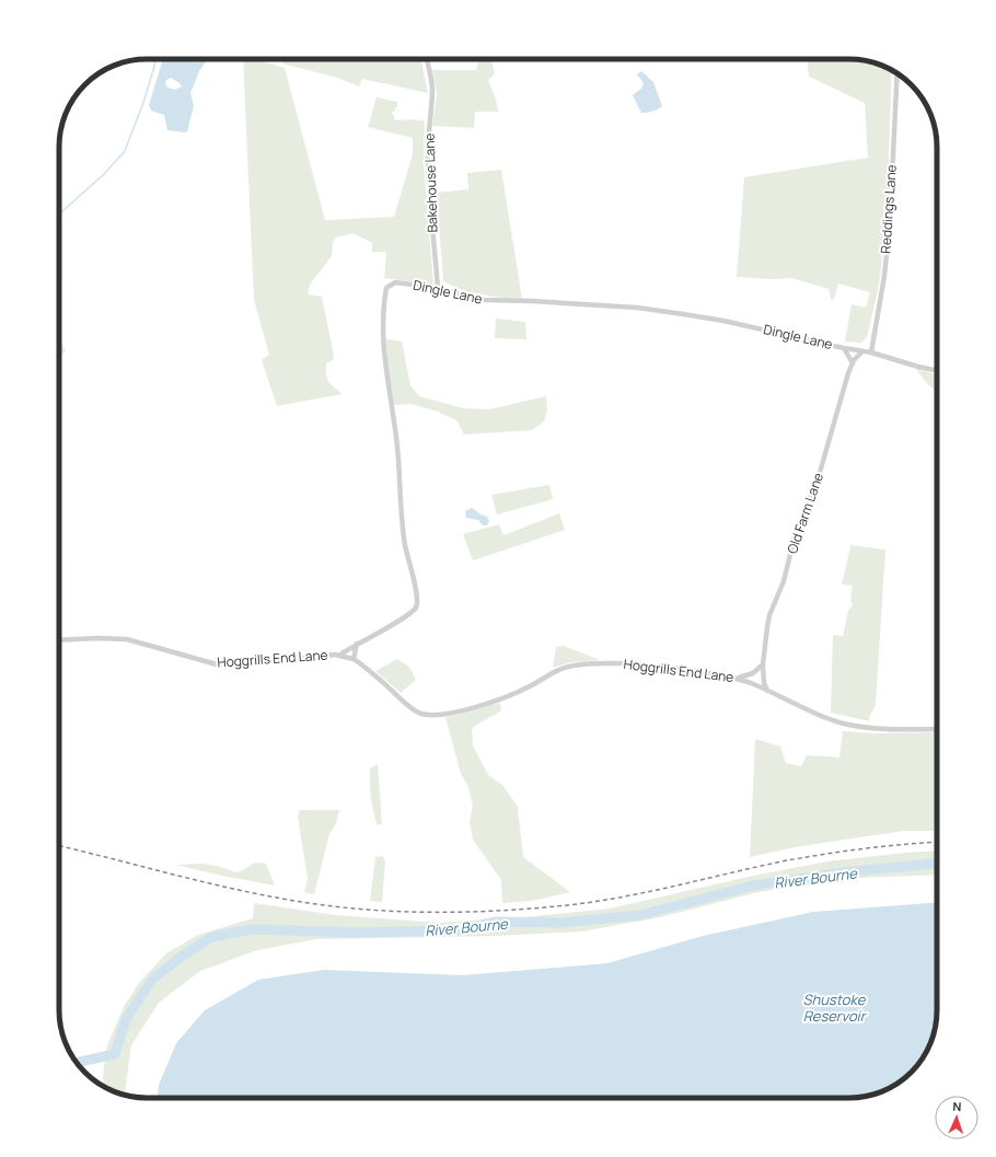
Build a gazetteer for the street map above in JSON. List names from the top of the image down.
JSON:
{
  "streets": {
    "street": [
      "Bakehouse Lane",
      "Reddings Lane",
      "Dingle Lane",
      "Old Farm Lane",
      "Hoggrills End Lane"
    ]
  },
  "crossings": [
    ["Bakehouse Lane", "Dingle Lane"],
    ["Reddings Lane", "Dingle Lane"],
    ["Dingle Lane", "Old Farm Lane"],
    ["Dingle Lane", "Hoggrills End Lane"],
    ["Old Farm Lane", "Hoggrills End Lane"]
  ],
  "water": ["River Bourne", "Shustoke Reservoir"],
  "north": "top"
}
